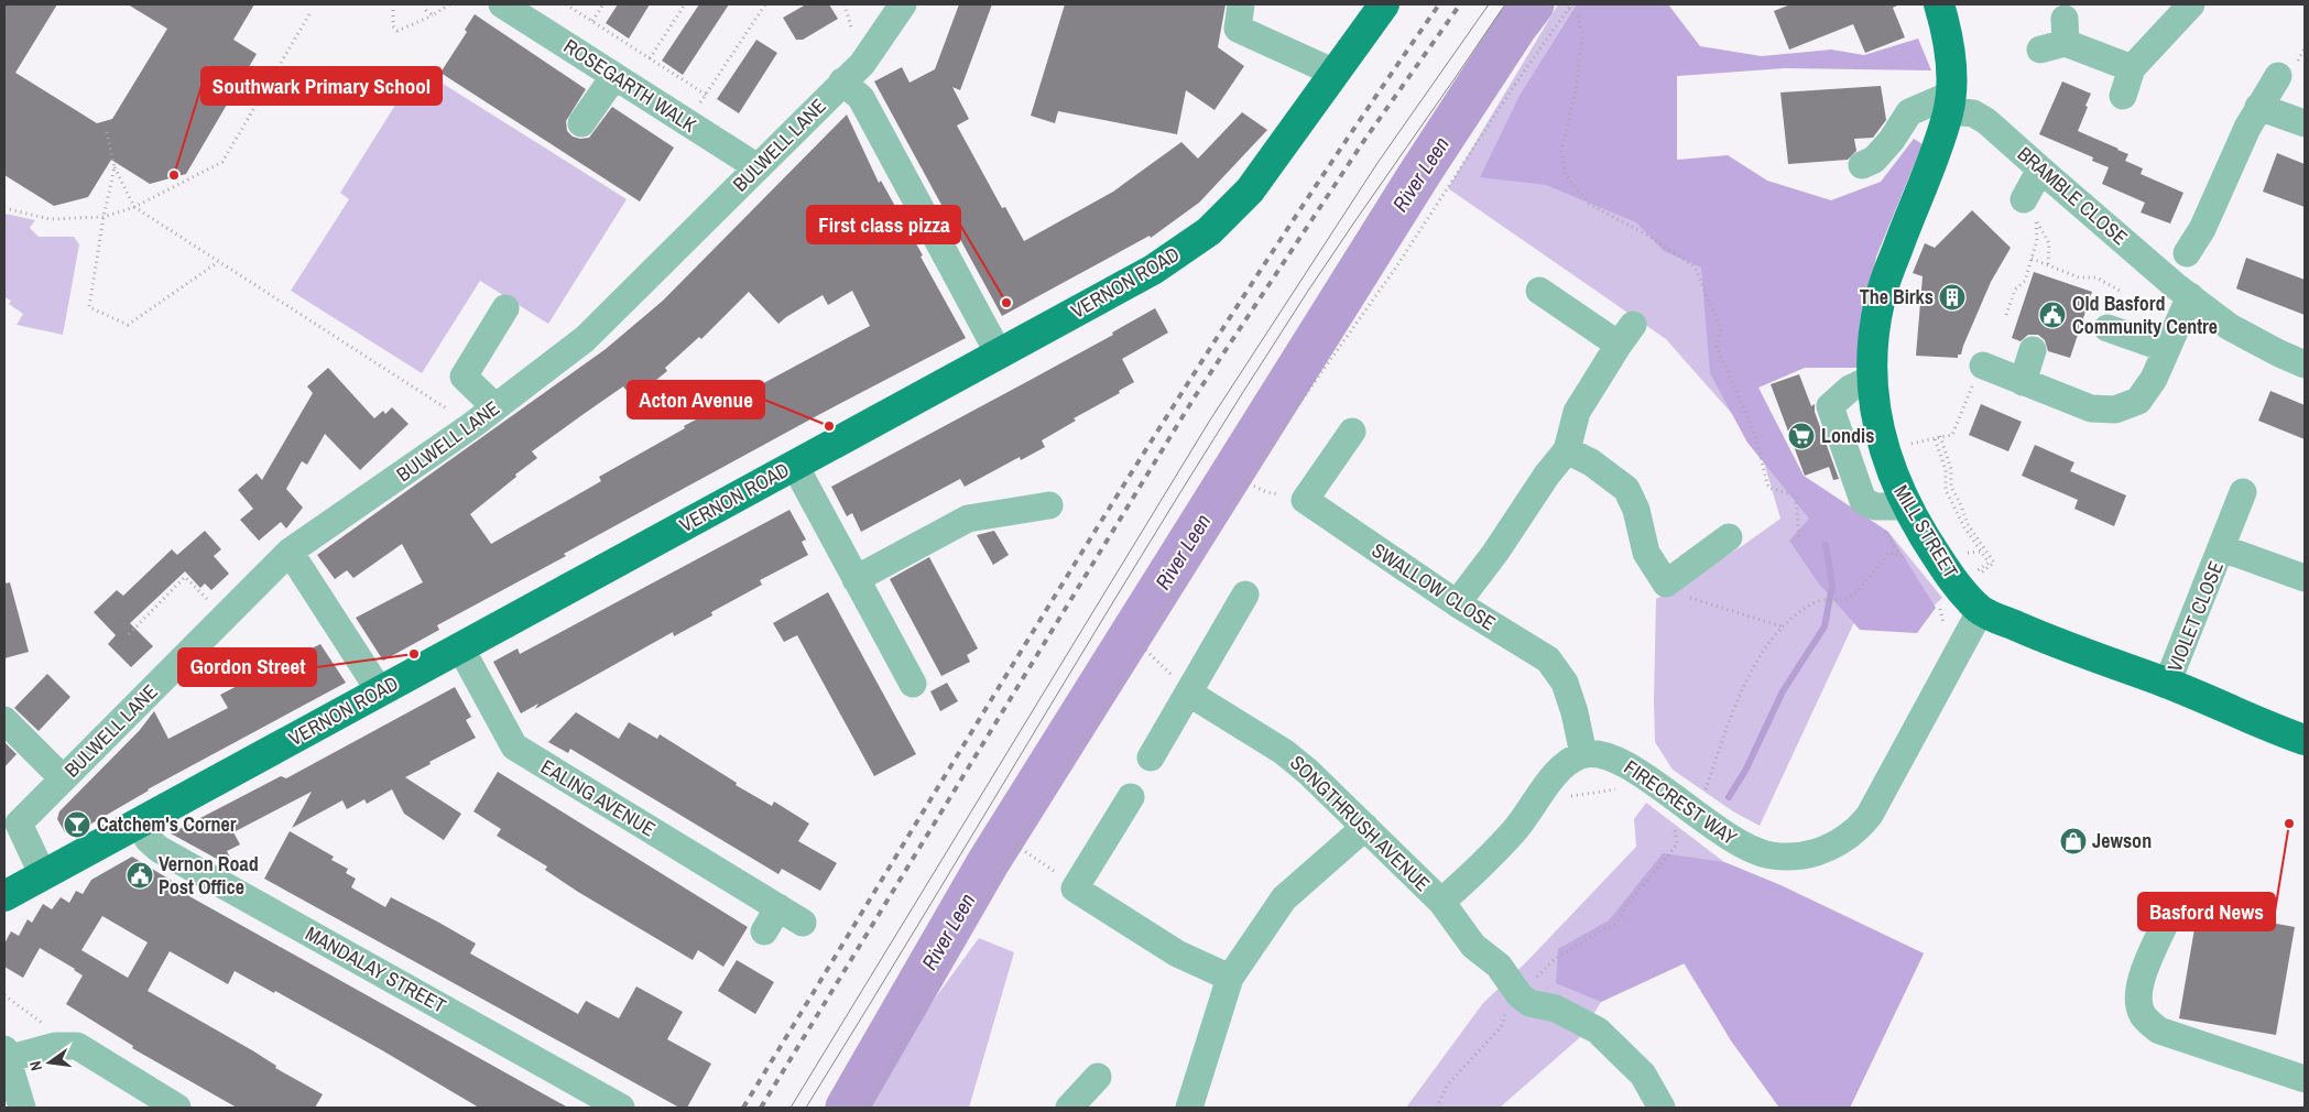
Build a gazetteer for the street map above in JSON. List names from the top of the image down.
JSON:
{
  "streets": {
    "main road": ["VERNON ROAD", "MILL STREET"],
    "street": [
      "ROSEGARTH WALK",
      "BULWELL LANE",
      "BRAMBLE CLOSE",
      "SWALLOW CLOSE",
      "VIOLET CLOSE",
      "EALING AVENUE",
      "FIRECREST WAY",
      "SONGTHRUSH AVENUE",
      "MANDALAY STREET"
    ]
  },
  "crossings": [
    ["ROSEGARTH WALK", "BULWELL LANE"],
    ["BULWELL LANE", "VERNON ROAD"],
    ["BRAMBLE CLOSE", "MILL STREET"],
    ["VERNON ROAD", "EALING AVENUE"],
    ["VERNON ROAD", "MANDALAY STREET"],
    ["MILL STREET", "VIOLET CLOSE"],
    ["MILL STREET", "FIRECREST WAY"],
    ["SWALLOW CLOSE", "FIRECREST WAY"]
  ],
  "water": ["River Leen"],
  "places": {
    "other": [
      "Southwark Primary School",
      "First class pizza",
      "Acton Avenue",
      "Gordon Street",
      "Basford News"
    ],
    "building": ["The Birks"],
    "public building": ["Old Basford Community Centre", "Vernon Road Post Office"],
    "supermarket": ["Londis"],
    "bar": ["Catchem's Corner"],
    "shop": ["Jewson"]
  },
  "north": "left"
}
